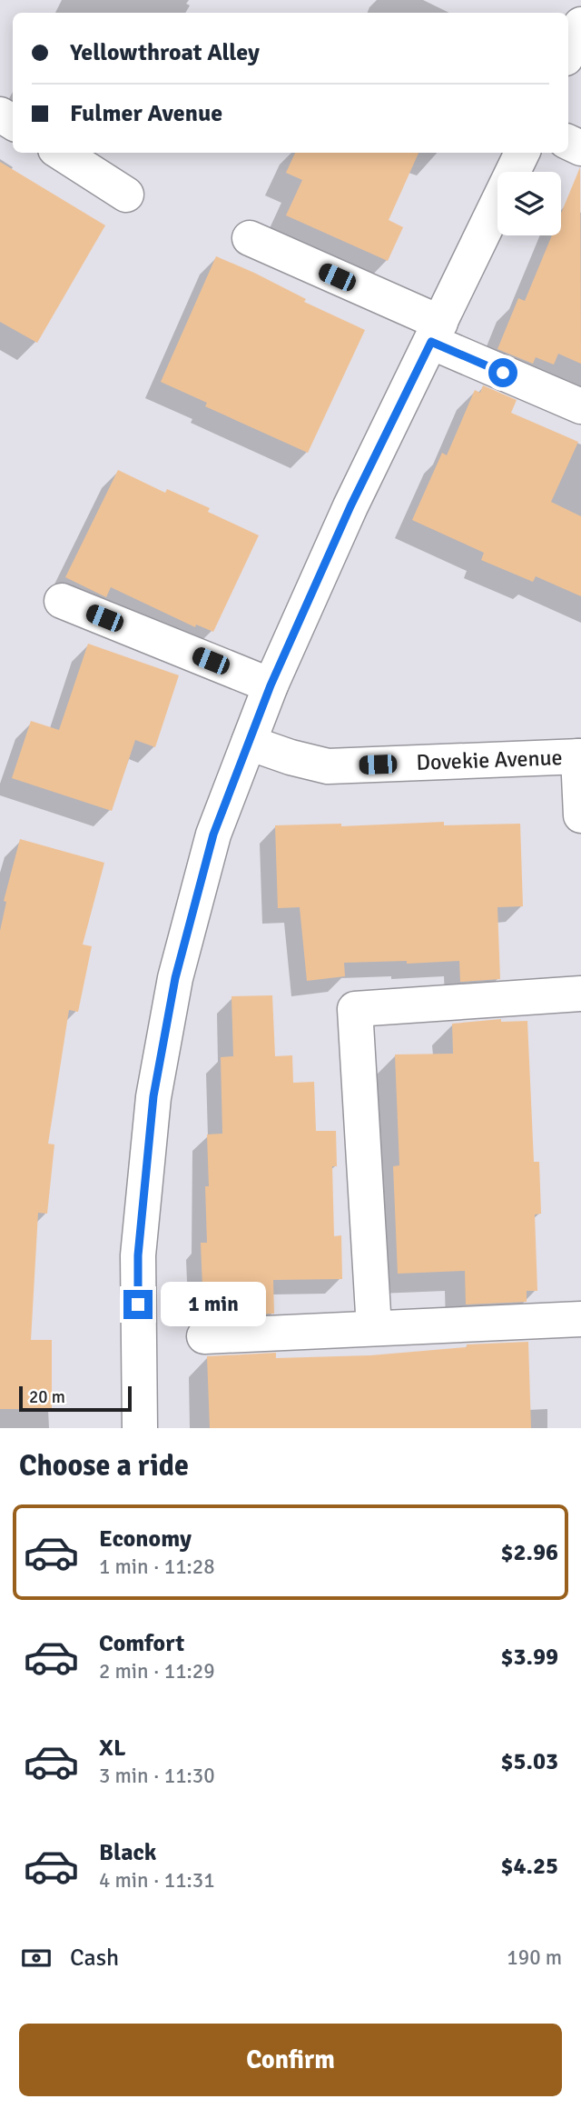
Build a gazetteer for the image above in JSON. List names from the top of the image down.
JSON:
{
  "streets": {
    "street": ["Dovekie Avenue"]
  },
  "scale_bar": "20 m",
  "page": {
    "banner": ["Yellowthroat Alley", "Fulmer Avenue"],
    "bubble": "1 min",
    "scale": "20 m",
    "heading": "Choose a ride",
    "list": [
      {
        "name": "Economy",
        "note": "1 min · 11:28",
        "value": "$2.96"
      },
      {
        "name": "Comfort",
        "note": "2 min · 11:29",
        "value": "$3.99"
      },
      {
        "name": "XL",
        "note": "3 min · 11:30",
        "value": "$5.03"
      },
      {
        "name": "Black",
        "note": "4 min · 11:31",
        "value": "$4.25"
      }
    ],
    "pay": ["Cash", "190 m"],
    "buttons": "Confirm"
  }
}
